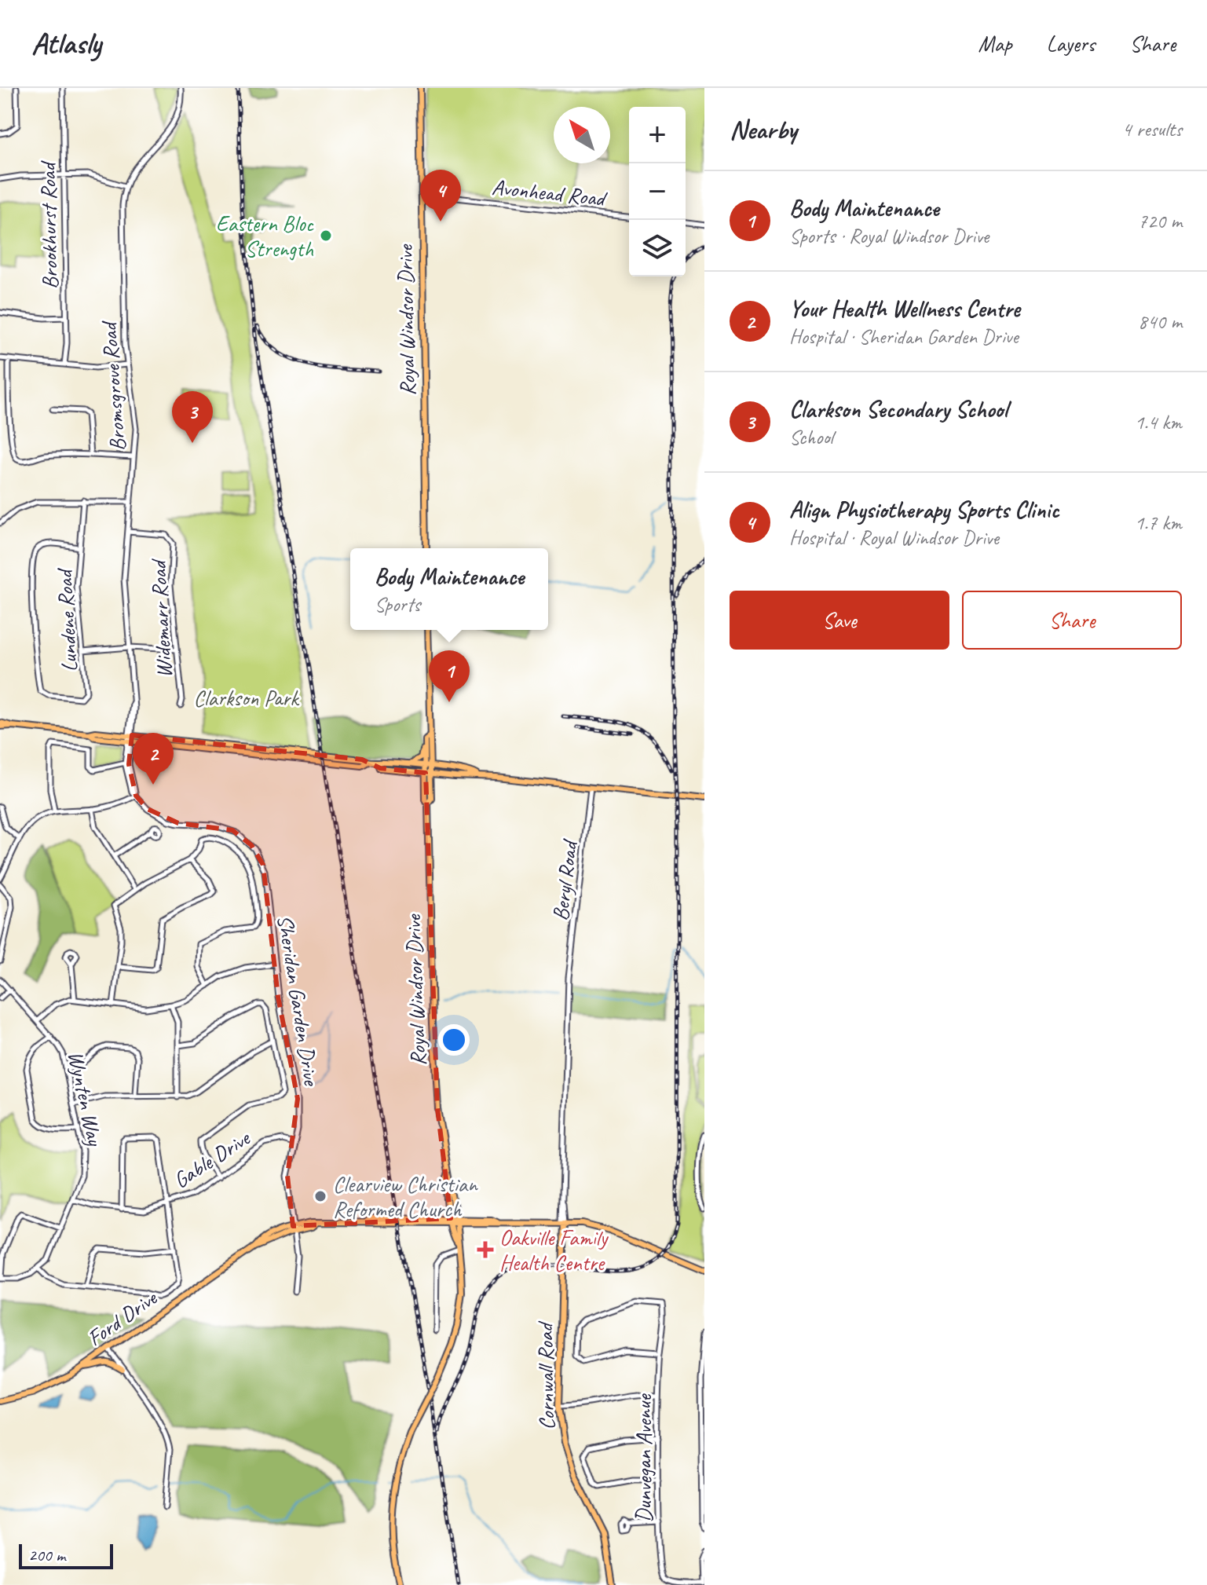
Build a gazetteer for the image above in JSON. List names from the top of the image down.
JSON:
{
  "streets": {
    "main road": ["Royal Windsor Drive", "Ford Drive", "Cornwall Road"],
    "street": [
      "Avonhead Road",
      "Brookhurst Road",
      "Bromsgrove Road",
      "Widemarr Road",
      "Lundene Road",
      "Beryl Road",
      "Sheridan Garden Drive",
      "Wynten Way",
      "Gable Drive",
      "Dunvegan Avenue"
    ]
  },
  "crossings": [
    ["Avonhead Road", "Royal Windsor Drive"],
    ["Royal Windsor Drive", "Ford Drive"],
    ["Bromsgrove Road", "Widemarr Road"],
    ["Beryl Road", "Cornwall Road"],
    ["Sheridan Garden Drive", "Gable Drive"],
    ["Sheridan Garden Drive", "Ford Drive"],
    ["Wynten Way", "Gable Drive"],
    ["Ford Drive", "Cornwall Road"]
  ],
  "parks": ["Clarkson Park"],
  "places": {
    "other": ["Eastern Bloc Strength", "Clearview Christian Reformed Church"],
    "health": ["Oakville Family Health Centre"]
  },
  "scale_bar": "200 m",
  "north": "top left",
  "page": {
    "header": "Atlasly",
    "nav": ["Map", "Layers", "Share"],
    "heading": ["Nearby", "4 results"],
    "map_buttons": ["+", "−"],
    "pins": [
      "4",
      "3",
      "1",
      "2"
    ],
    "list": [
      {
        "mark": "1",
        "name": "Body Maintenance",
        "note": "Sports · Royal Windsor Drive",
        "value": "720 m"
      },
      {
        "mark": "2",
        "name": "Your Health Wellness Centre",
        "note": "Hospital · Sheridan Garden Drive",
        "value": "840 m"
      },
      {
        "mark": "3",
        "name": "Clarkson Secondary School",
        "note": "School",
        "value": "1.4 km"
      },
      {
        "mark": "4",
        "name": "Align Physiotherapy Sports Clinic",
        "note": "Hospital · Royal Windsor Drive",
        "value": "1.7 km"
      }
    ],
    "popup": ["Body Maintenance", "Sports"],
    "buttons": ["Save", "Share"],
    "scale": "200 m"
  }
}
